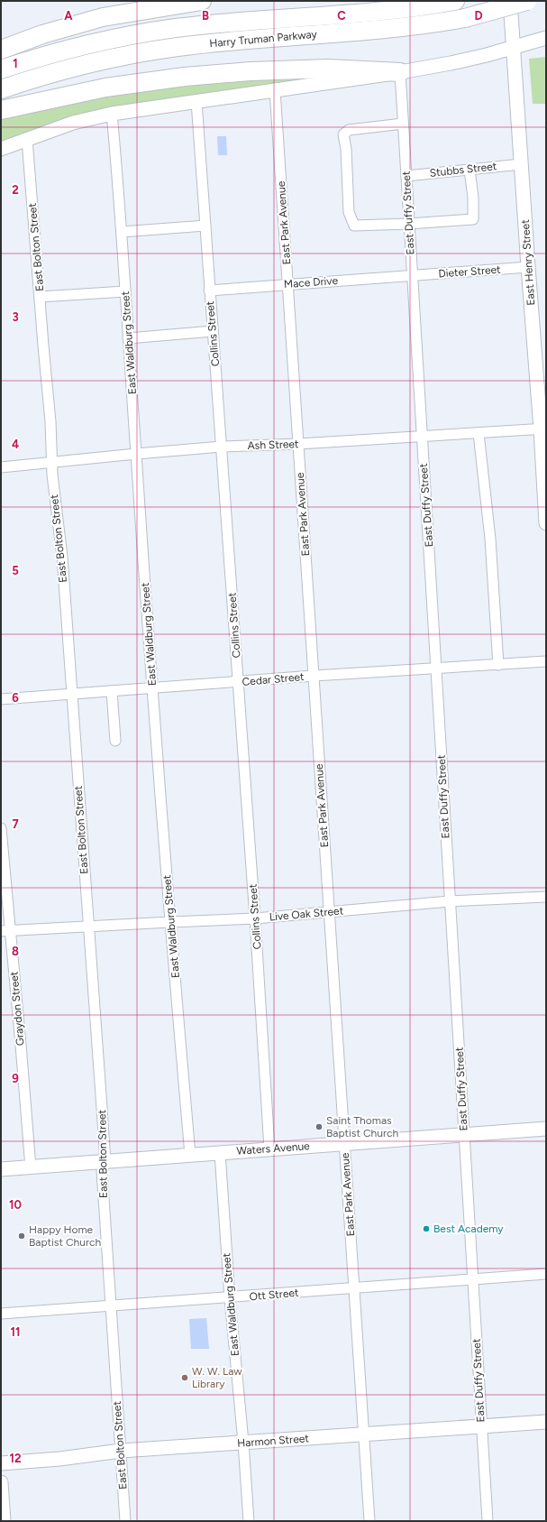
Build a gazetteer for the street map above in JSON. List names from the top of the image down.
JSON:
{
  "streets": {
    "highway": ["Harry Truman Parkway"],
    "main road": ["East Henry Street", "Waters Avenue", "Harmon Street"],
    "street": [
      "Stubbs Street",
      "East Duffy Street",
      "East Park Avenue",
      "East Bolton Street",
      "Dieter Street",
      "Mace Drive",
      "Collins Street",
      "East Waldburg Street",
      "Ash Street",
      "Cedar Street",
      "Live Oak Street",
      "Graydon Street",
      "Ott Street"
    ]
  },
  "crossings": [
    ["Stubbs Street", "East Duffy Street"],
    ["Stubbs Street", "East Henry Street"],
    ["East Duffy Street", "Dieter Street"],
    ["East Duffy Street", "Mace Drive"],
    ["East Duffy Street", "Ash Street"],
    ["East Duffy Street", "Cedar Street"],
    ["East Duffy Street", "Live Oak Street"],
    ["East Duffy Street", "Waters Avenue"],
    ["East Duffy Street", "Ott Street"],
    ["East Duffy Street", "Harmon Street"],
    ["East Park Avenue", "Mace Drive"],
    ["East Park Avenue", "Ash Street"],
    ["East Park Avenue", "Cedar Street"],
    ["East Park Avenue", "Live Oak Street"],
    ["East Park Avenue", "Waters Avenue"],
    ["East Park Avenue", "Ott Street"],
    ["East Park Avenue", "Harmon Street"],
    ["East Bolton Street", "Ash Street"],
    ["East Bolton Street", "Cedar Street"],
    ["East Bolton Street", "Live Oak Street"],
    ["East Bolton Street", "Waters Avenue"],
    ["East Bolton Street", "Ott Street"],
    ["East Bolton Street", "Harmon Street"],
    ["East Henry Street", "Dieter Street"],
    ["East Henry Street", "Ash Street"],
    ["Dieter Street", "Mace Drive"],
    ["Mace Drive", "Collins Street"],
    ["Collins Street", "Ash Street"],
    ["Collins Street", "Cedar Street"],
    ["Collins Street", "Live Oak Street"],
    ["Collins Street", "Waters Avenue"],
    ["East Waldburg Street", "Ash Street"],
    ["East Waldburg Street", "Cedar Street"],
    ["East Waldburg Street", "Live Oak Street"],
    ["East Waldburg Street", "Waters Avenue"],
    ["East Waldburg Street", "Ott Street"],
    ["East Waldburg Street", "Harmon Street"],
    ["Live Oak Street", "Graydon Street"],
    ["Graydon Street", "Waters Avenue"]
  ],
  "places": [
    "Saint Thomas Baptist Church",
    "Best Academy",
    "Happy Home Baptist Church",
    "W. W. Law Library"
  ],
  "grid": {
    "columns": [
      "A",
      "B",
      "C",
      "D"
    ],
    "rows": [
      "1",
      "2",
      "3",
      "4",
      "5",
      "6",
      "7",
      "8",
      "9",
      "10",
      "11",
      "12"
    ]
  }
}
